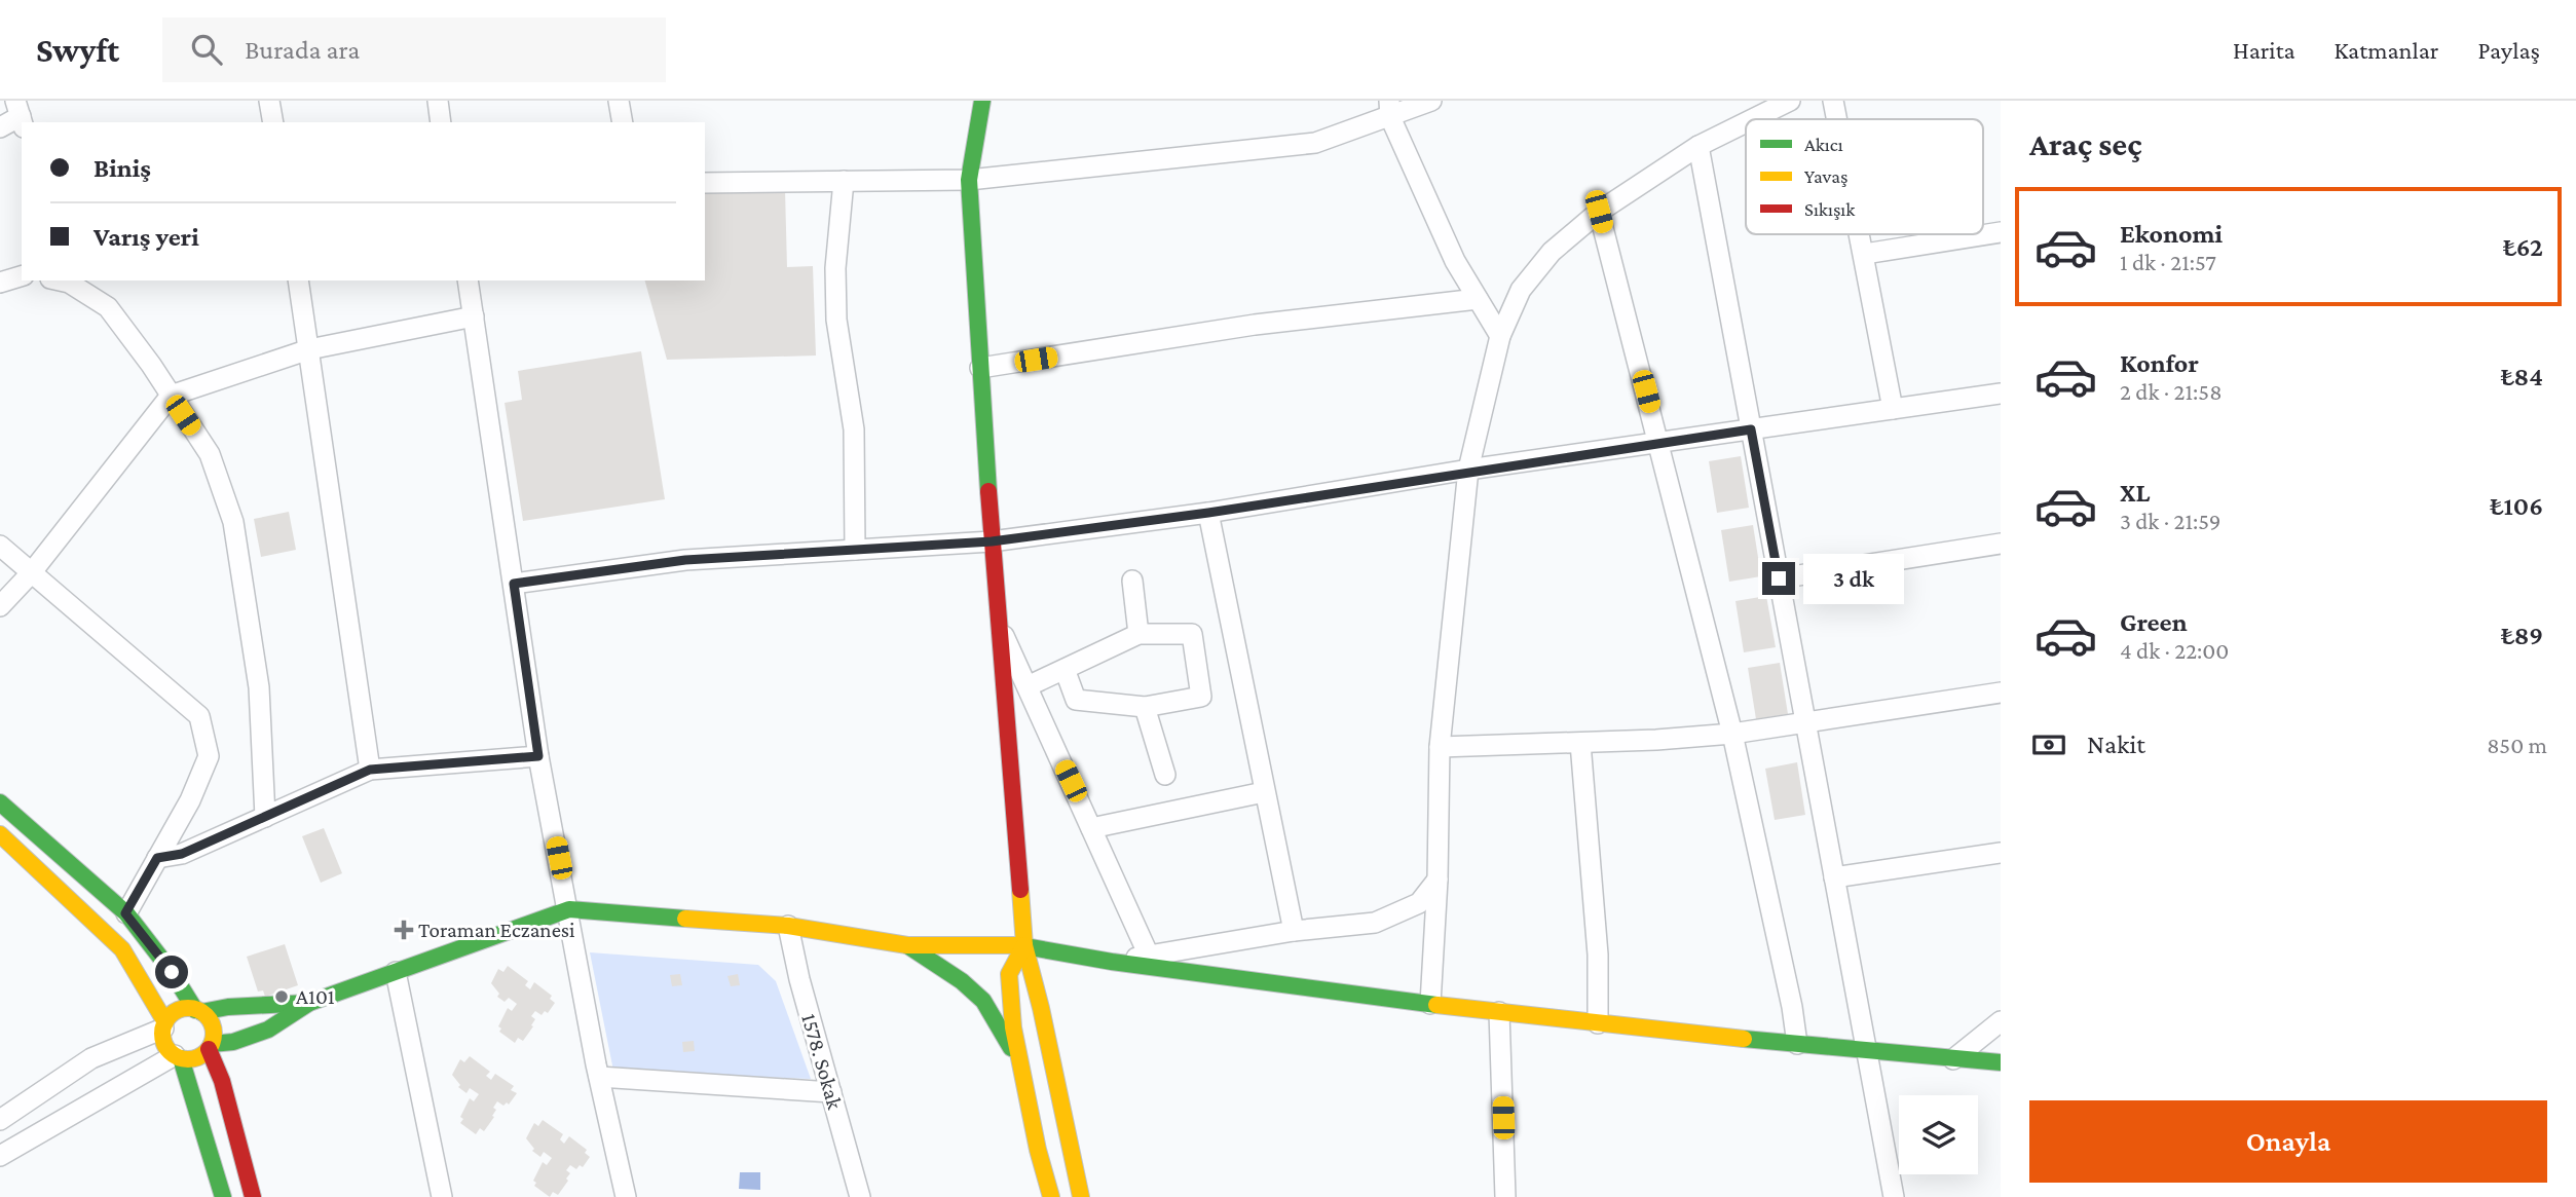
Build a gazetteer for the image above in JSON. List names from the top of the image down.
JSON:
{
  "streets": {
    "street": ["1578. Sokak"]
  },
  "places": {
    "health": ["Toraman Eczanesi"],
    "other": ["A101"]
  },
  "legend": ["Akıcı", "Yavaş", "Sıkışık"],
  "page": {
    "header": "Swyft",
    "search": "Burada ara",
    "nav": ["Harita", "Katmanlar", "Paylaş"],
    "heading": "Araç seç",
    "banner": ["Biniş", "Varış yeri"],
    "list": [
      {
        "name": "Ekonomi",
        "note": "1 dk · 21:57",
        "value": "₺62"
      },
      {
        "name": "Konfor",
        "note": "2 dk · 21:58",
        "value": "₺84"
      },
      {
        "name": "XL",
        "note": "3 dk · 21:59",
        "value": "₺106"
      },
      {
        "name": "Green",
        "note": "4 dk · 22:00",
        "value": "₺89"
      }
    ],
    "bubble": "3 dk",
    "pay": ["Nakit", "850 m"],
    "buttons": "Onayla"
  }
}
